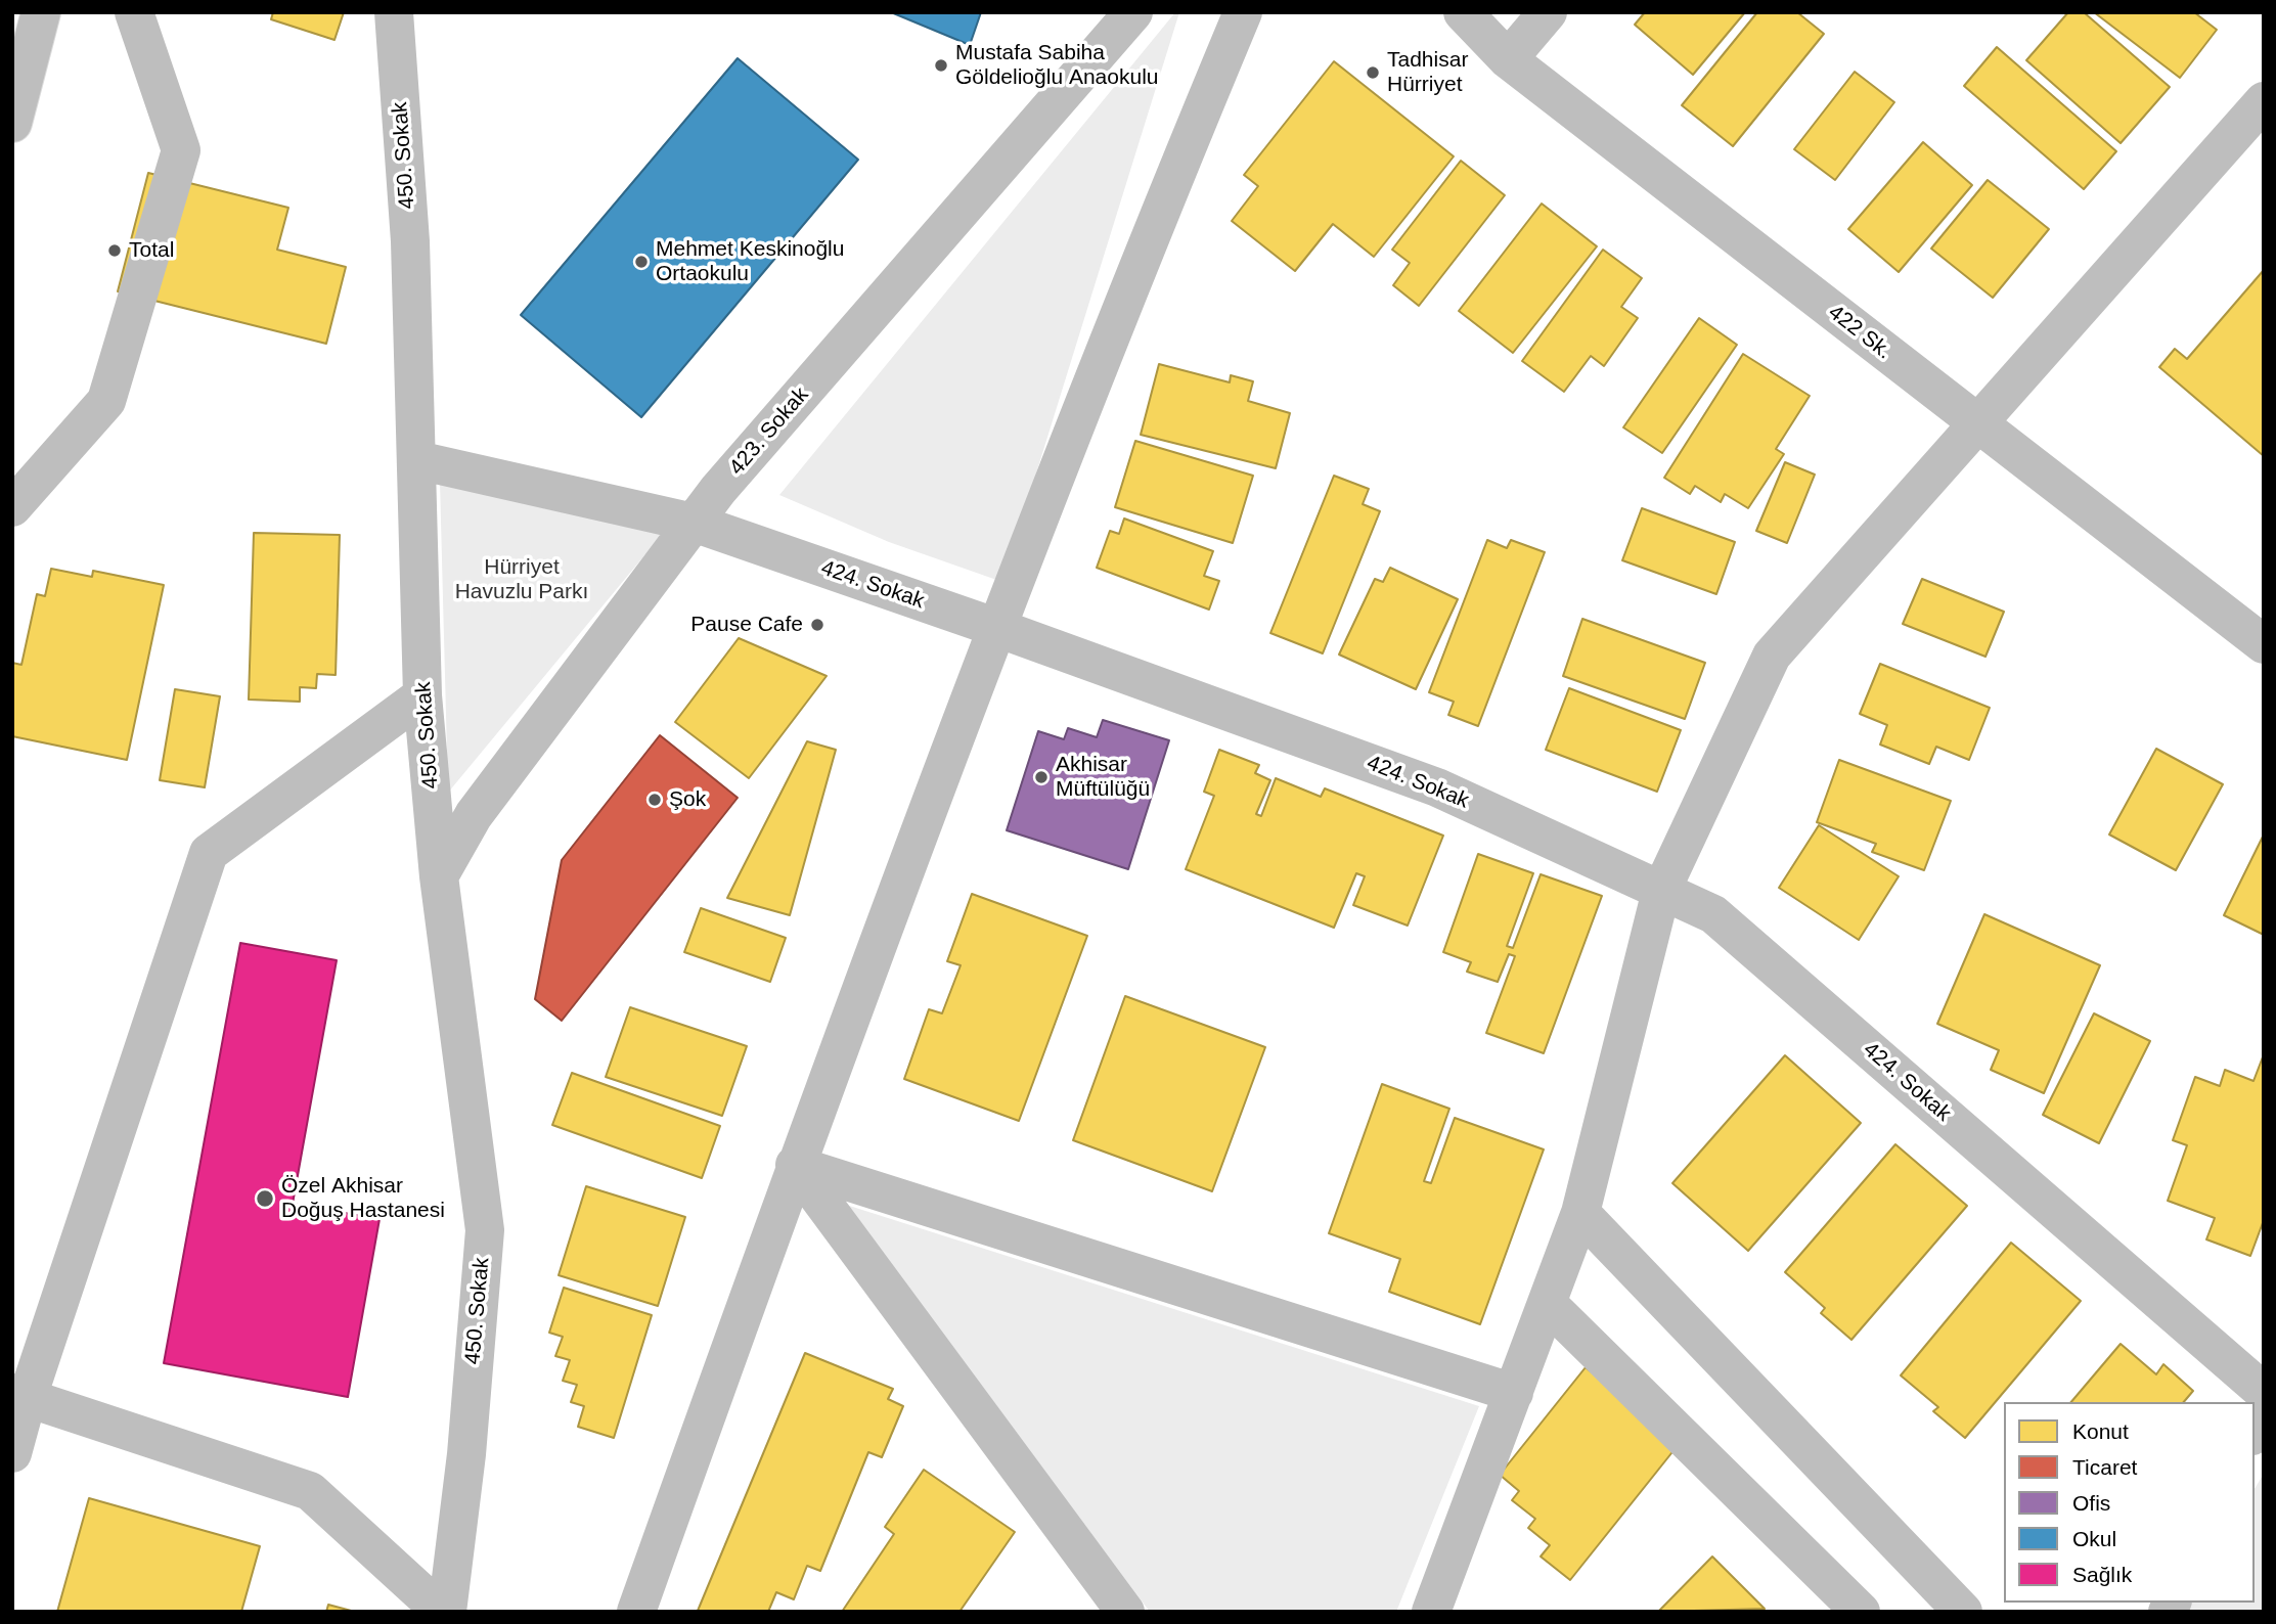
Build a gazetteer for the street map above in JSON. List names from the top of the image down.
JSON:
{
  "streets": {
    "street": [
      "450. Sokak",
      "422 Sk.",
      "423. Sokak",
      "424. Sokak"
    ]
  },
  "crossings": [
    ["450. Sokak", "423. Sokak"],
    ["450. Sokak", "424. Sokak"],
    ["423. Sokak", "424. Sokak"]
  ],
  "parks": ["Hürriyet Havuzlu Parkı"],
  "places": [
    "Mustafa Sabiha Göldelioğlu Anaokulu",
    "Tadhisar Hürriyet",
    "Total",
    "Mehmet Keskinoğlu Ortaokulu",
    "Pause Cafe",
    "Akhisar Müftülüğü",
    "Şok",
    "Özel Akhisar Doğuş Hastanesi"
  ],
  "legend": [
    "Konut",
    "Ticaret",
    "Ofis",
    "Okul",
    "Sağlık"
  ]
}
